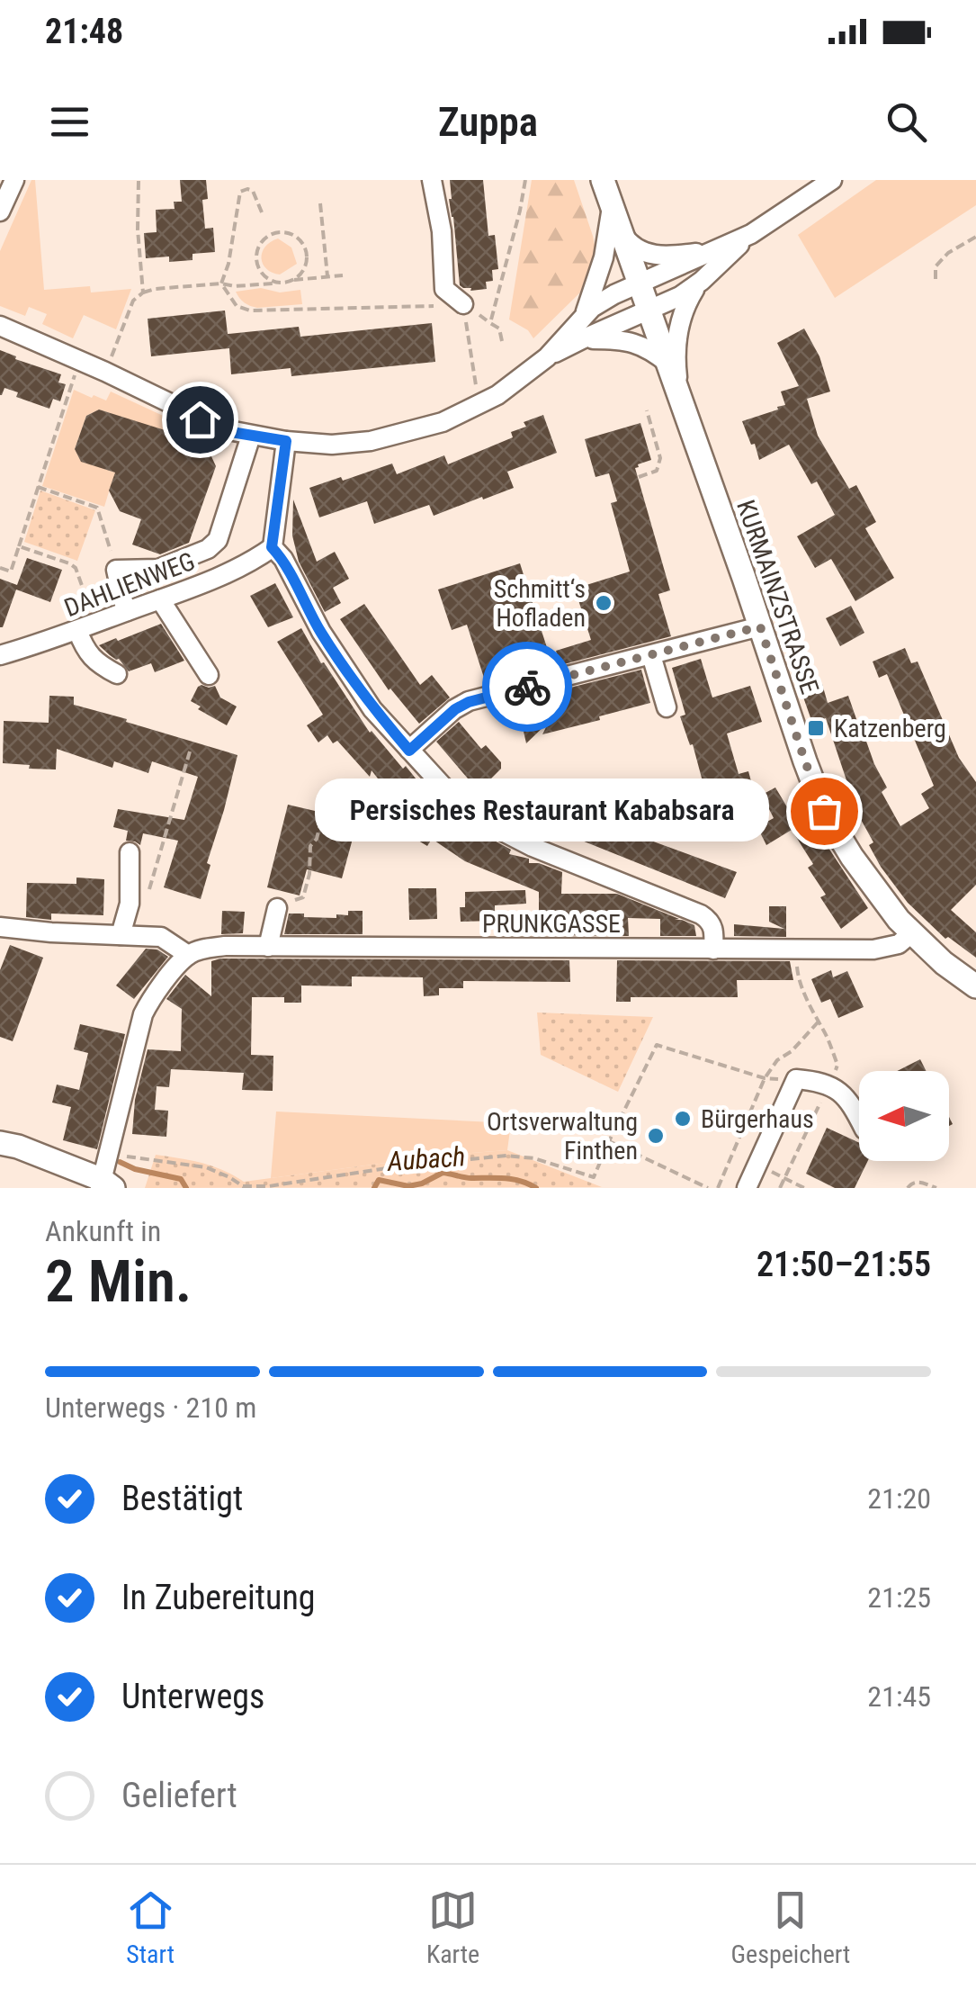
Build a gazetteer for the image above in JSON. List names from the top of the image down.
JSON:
{
  "streets": {
    "main road": ["KURMAINZSTRASSE"],
    "street": ["DAHLIENWEG", "PRUNKGASSE"]
  },
  "crossings": [
    ["KURMAINZSTRASSE", "PRUNKGASSE"]
  ],
  "water": ["Aubach"],
  "places": {
    "other": [
      "Schmitt‘s Hofladen",
      "Persisches Restaurant Kababsara",
      "Bürgerhaus",
      "Ortsverwaltung Finthen"
    ],
    "transit": ["Katzenberg"]
  },
  "north": "left",
  "page": {
    "status": "21:48",
    "header": "Zuppa",
    "bubble": "Persisches Restaurant Kababsara",
    "heading": ["2 Min.", "Ankunft in", "21:50–21:55"],
    "bar": "Unterwegs · 210 m",
    "list": [
      ["Bestätigt", "21:20"],
      ["In Zubereitung", "21:25"],
      ["Unterwegs", "21:45"],
      "Geliefert"
    ],
    "tabs": ["Start", "Karte", "Gespeichert"]
  }
}
